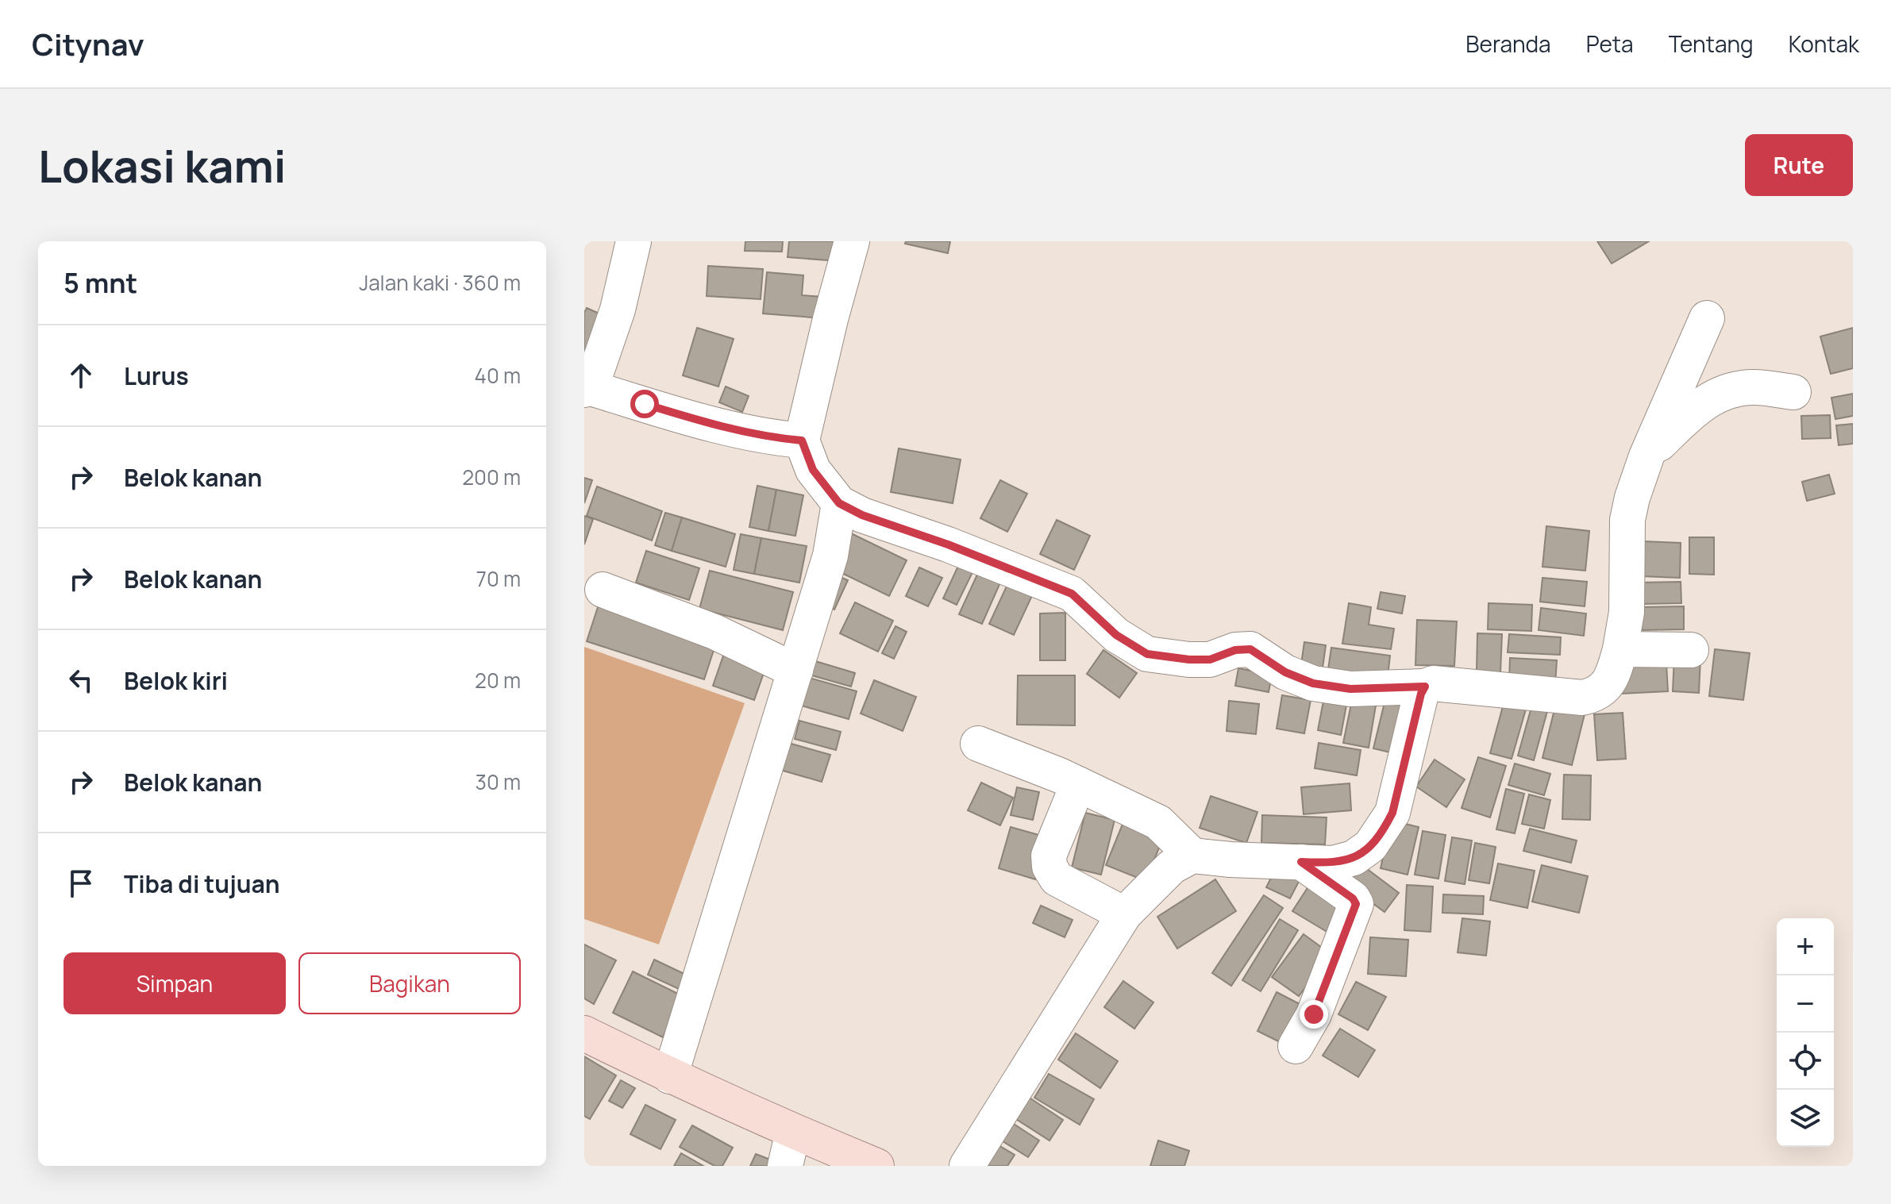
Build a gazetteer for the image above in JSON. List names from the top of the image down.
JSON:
{
  "page": {
    "header": "Citynav",
    "nav": [
      "Beranda",
      "Peta",
      "Tentang",
      "Kontak"
    ],
    "buttons": [
      "Rute",
      ["Simpan", "Bagikan"]
    ],
    "title": "Lokasi kami",
    "heading": ["5 mnt", "Jalan kaki · 360 m"],
    "list": [
      ["Lurus", "40 m"],
      ["Belok kanan", "200 m"],
      ["Belok kanan", "70 m"],
      ["Belok kiri", "20 m"],
      ["Belok kanan", "30 m"],
      "Tiba di tujuan"
    ],
    "map_buttons": ["+", "−"]
  }
}
